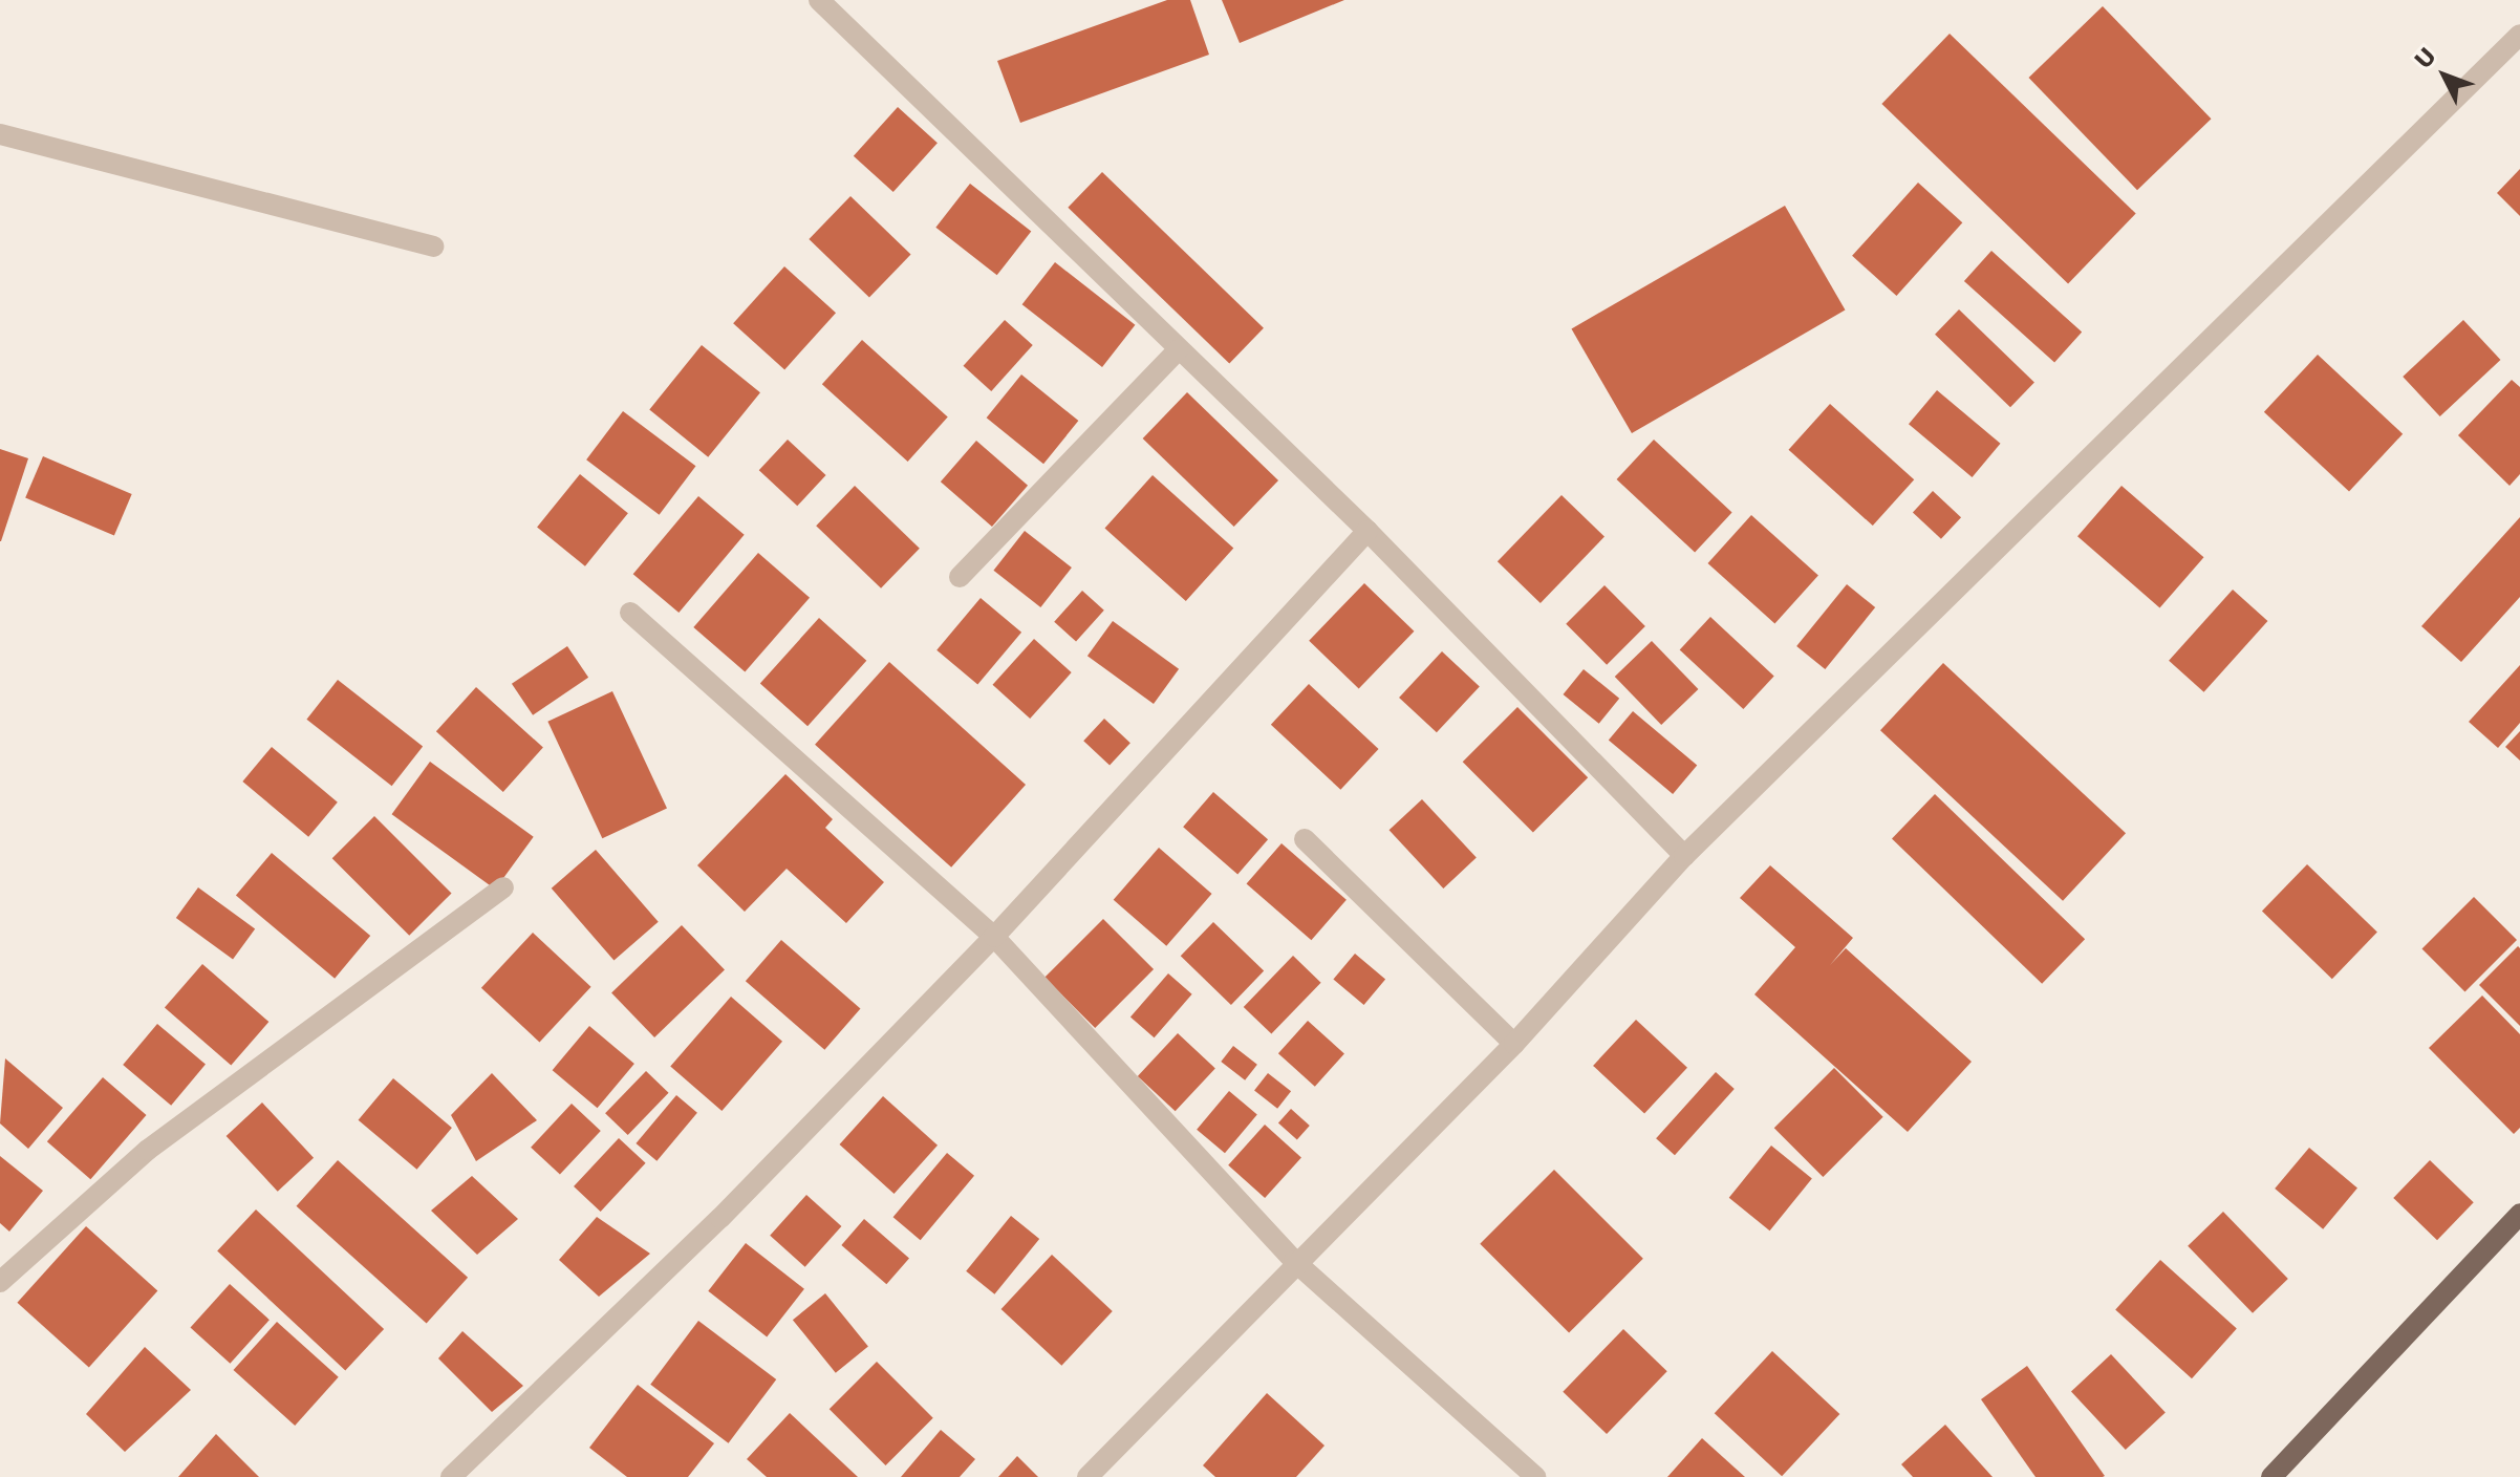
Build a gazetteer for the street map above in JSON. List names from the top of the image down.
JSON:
{
  "north": "top left"
}
